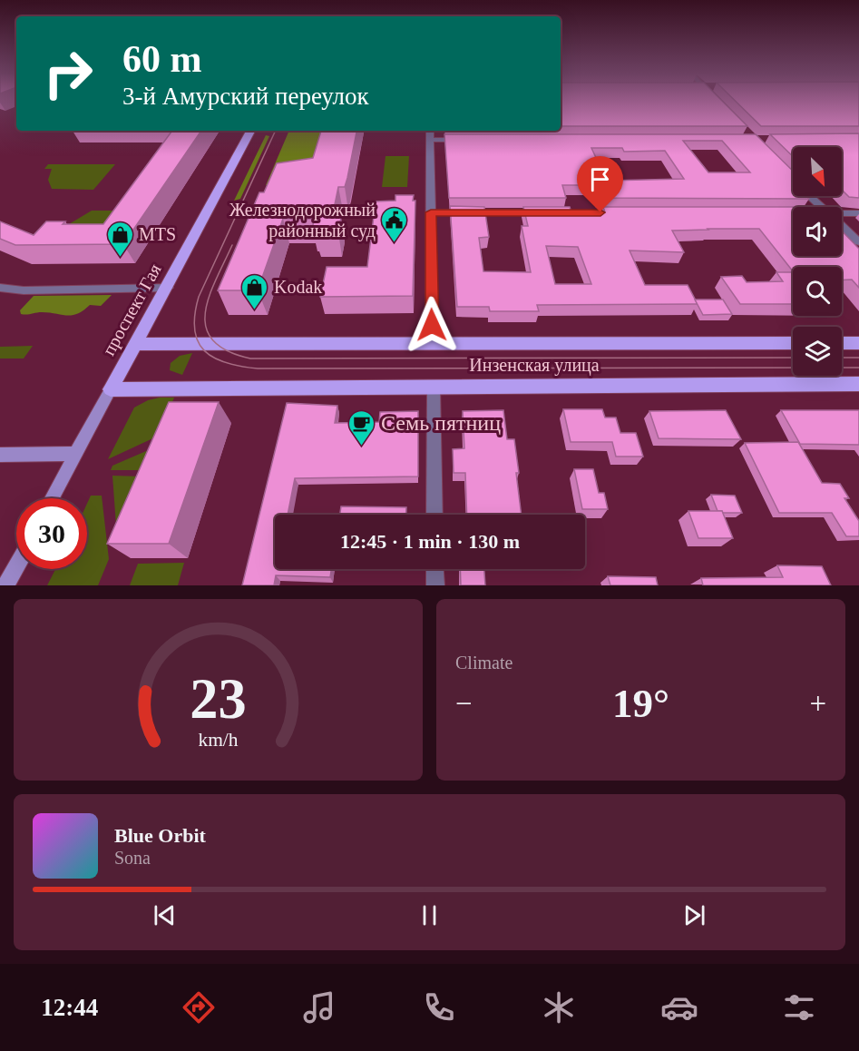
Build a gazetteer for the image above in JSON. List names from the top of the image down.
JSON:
{
  "streets": {
    "main road": ["проспект Гая", "Инзенская улица"]
  },
  "crossings": [
    ["проспект Гая", "Инзенская улица"]
  ],
  "places": {
    "public building": ["Железнодорожный районный суд"],
    "shop": ["MTS", "Kodak"],
    "cafe": ["Семь пятниц"]
  },
  "north": "bottom right",
  "page": {
    "turn": ["60 m", "3-й Амурский переулок"],
    "limit": "30",
    "trip": "12:45 · 1 min · 130 m",
    "tile": "Climate",
    "heat": ["−", "19°", "+"],
    "song": ["Blue Orbit", "Sona"],
    "tabs": "12:44",
    "gauge": ["23", "km/h"]
  }
}
